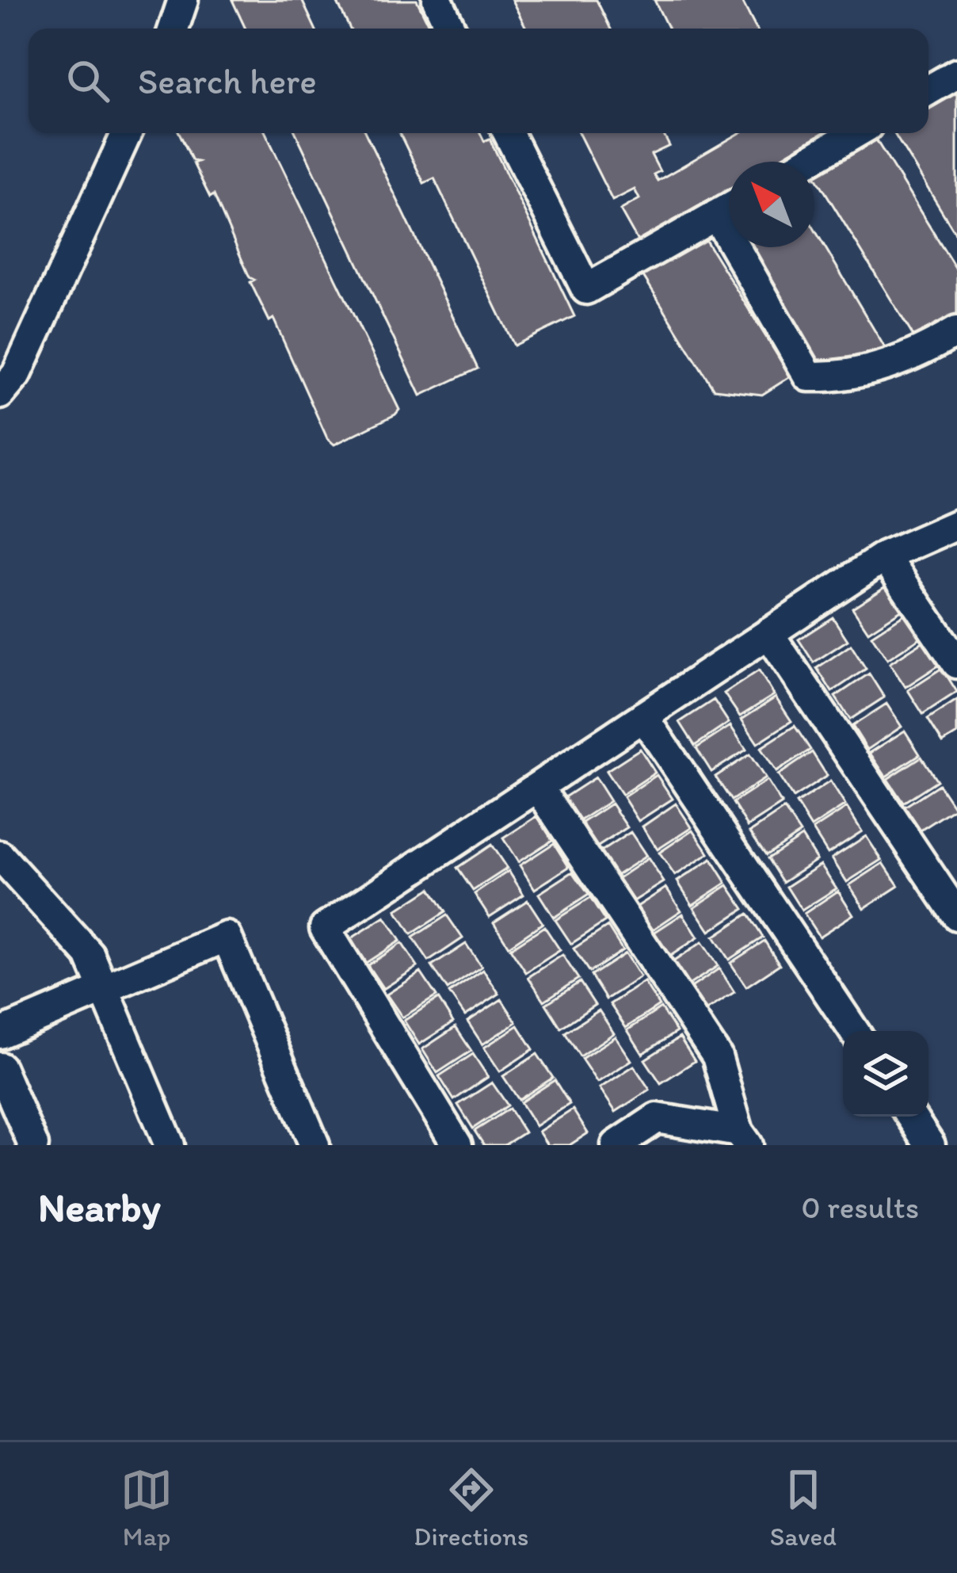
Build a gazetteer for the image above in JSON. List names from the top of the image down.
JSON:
{
  "north": "top left",
  "page": {
    "search": "Search here",
    "heading": ["Nearby", "0 results"],
    "nav": ["Map", "Directions", "Saved"]
  }
}
